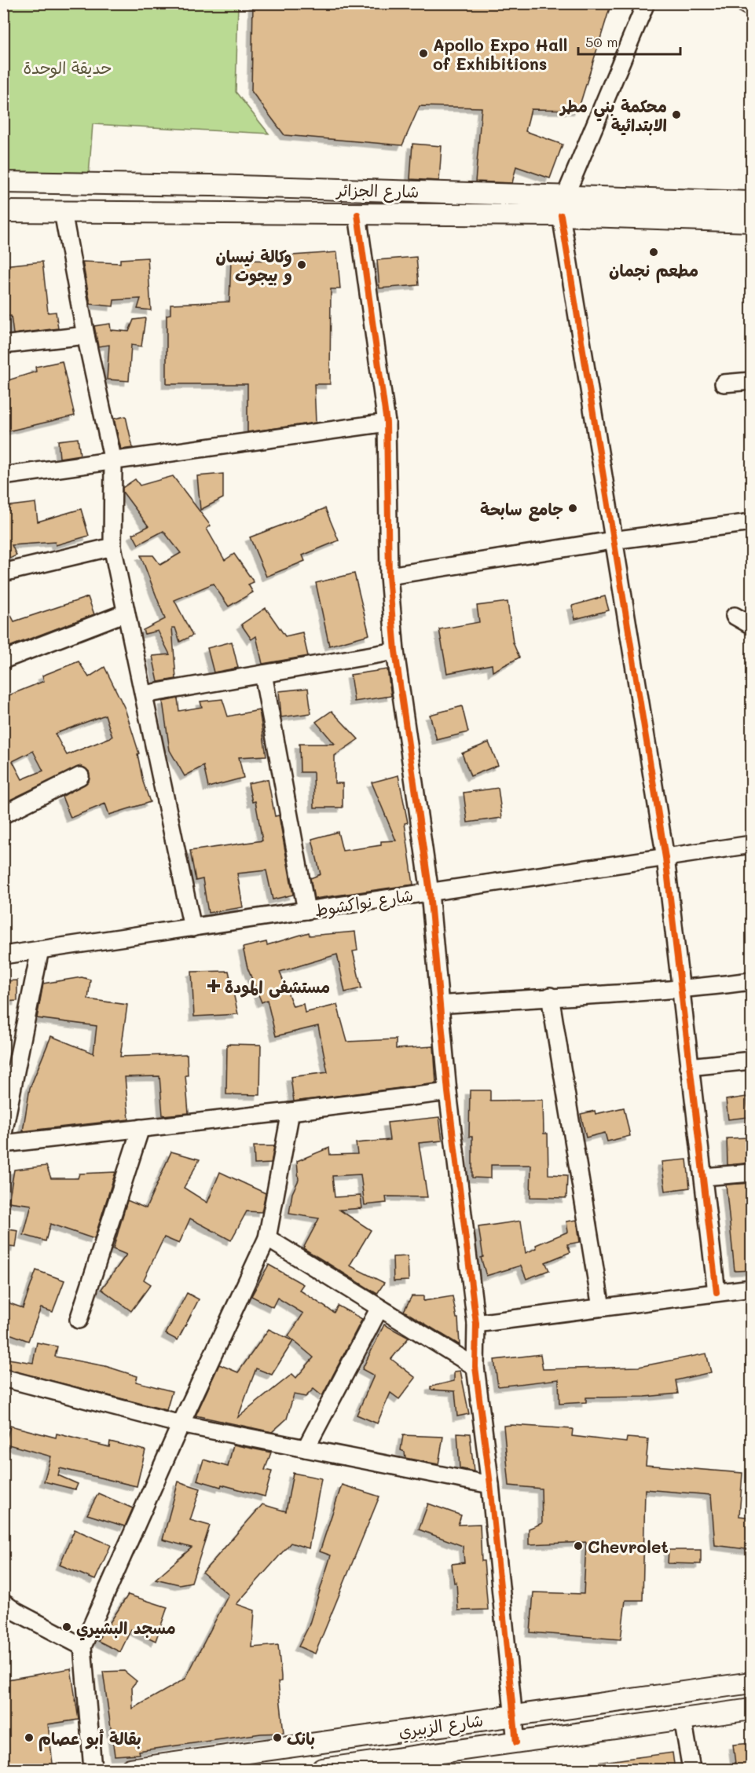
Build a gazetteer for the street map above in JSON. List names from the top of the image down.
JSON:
{
  "streets": {
    "main road": ["شارع الجزائر", "شارع الزبيري"],
    "street": ["شارع نواكشوط"]
  },
  "parks": ["حديقة الوحدة"],
  "places": {
    "other": [
      "Apollo Expo Hall of Exhibitions",
      "محكمة بني مطر الابتدائية",
      "مطعم نجمان",
      "وكالة نيسان و بيجوت",
      "جامع سابحة",
      "Chevrolet",
      "مسجد البشيري",
      "بقالة أبو عصام",
      "بانک"
    ],
    "health": ["مستشفى المودة"]
  },
  "scale_bar": "50 m"
}
